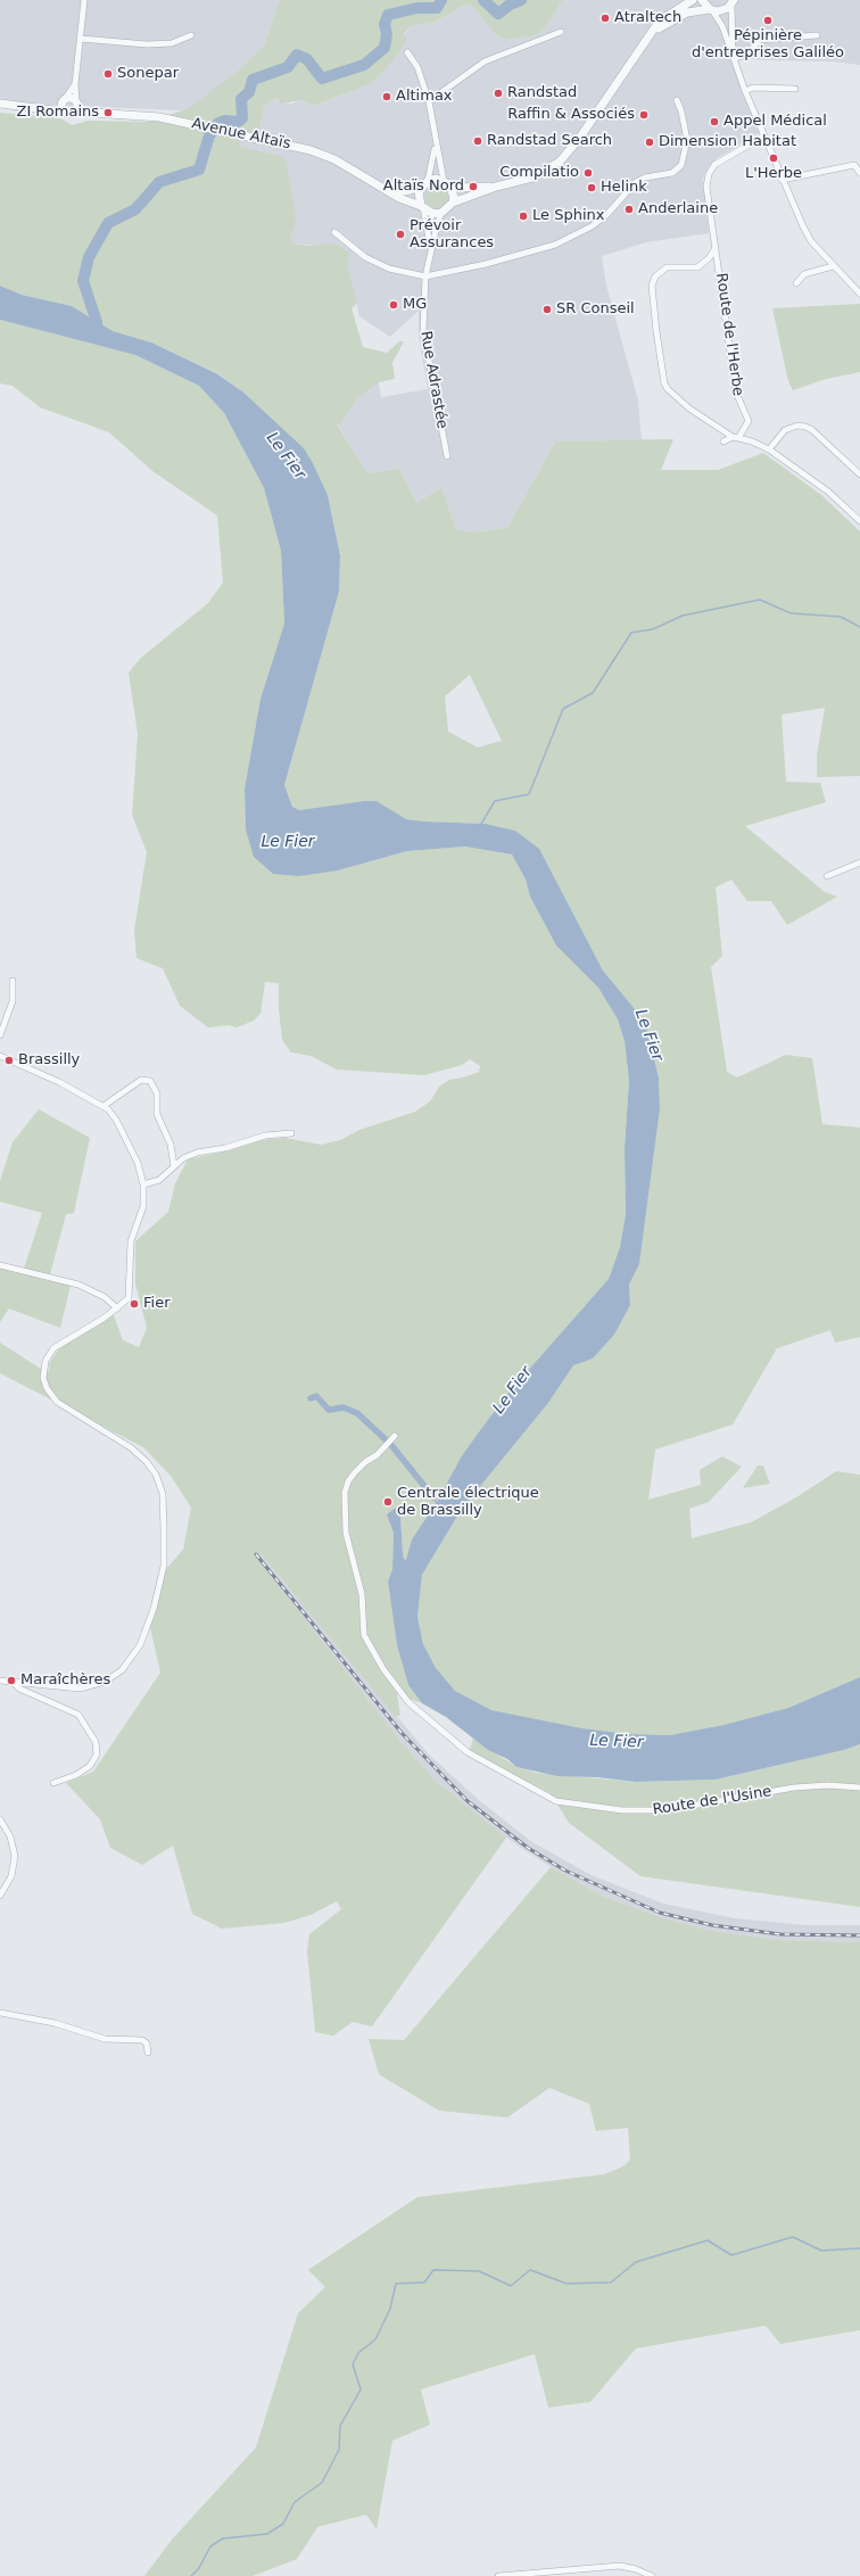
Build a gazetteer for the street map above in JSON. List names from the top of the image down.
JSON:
{
  "streets": {
    "street": [
      "Avenue Altaïs",
      "Route de l'Herbe",
      "Rue Adrastée",
      "Route de l'Usine"
    ]
  },
  "crossings": [
    ["Avenue Altaïs", "Rue Adrastée"]
  ],
  "water": ["Le Fier"],
  "places": [
    "Atraltech",
    "Pépinière d'entreprises Galiléo",
    "Sonepar",
    "Randstad",
    "Altimax",
    "ZI Romains",
    "Raffin & Associés",
    "Appel Médical",
    "Randstad Search",
    "Dimension Habitat",
    "L'Herbe",
    "Compilatio",
    "Altaïs Nord",
    "Helink",
    "Anderlaine",
    "Le Sphinx",
    "Prévoir Assurances",
    "MG",
    "SR Conseil",
    "Brassilly",
    "Fier",
    "Centrale électrique de Brassilly",
    "Maraîchères"
  ]
}
